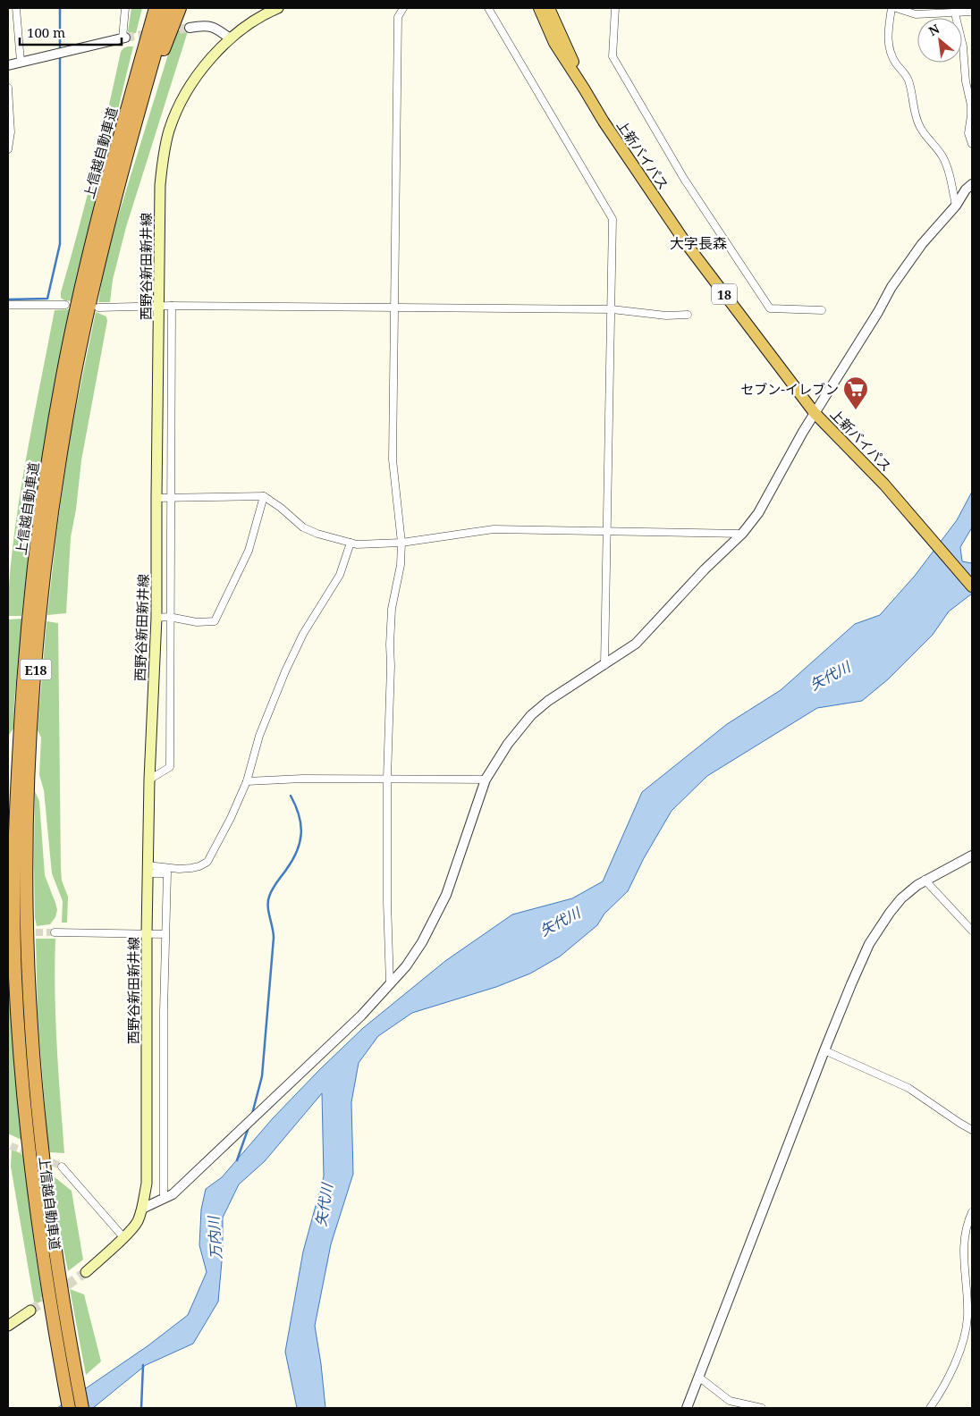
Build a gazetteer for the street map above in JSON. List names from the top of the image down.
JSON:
{
  "streets": {
    "highway": [
      "上信越自動車道",
      "上新バイパス",
      "18",
      "E18"
    ],
    "main road": ["西野谷新田新井線"]
  },
  "crossings": [
    ["上信越自動車道", "E18"]
  ],
  "districts": ["大字長森"],
  "water": ["矢代川", "万内川"],
  "places": {
    "supermarket": ["セブン-イレブン"]
  },
  "scale_bar": "100 m",
  "north": "top left"
}
